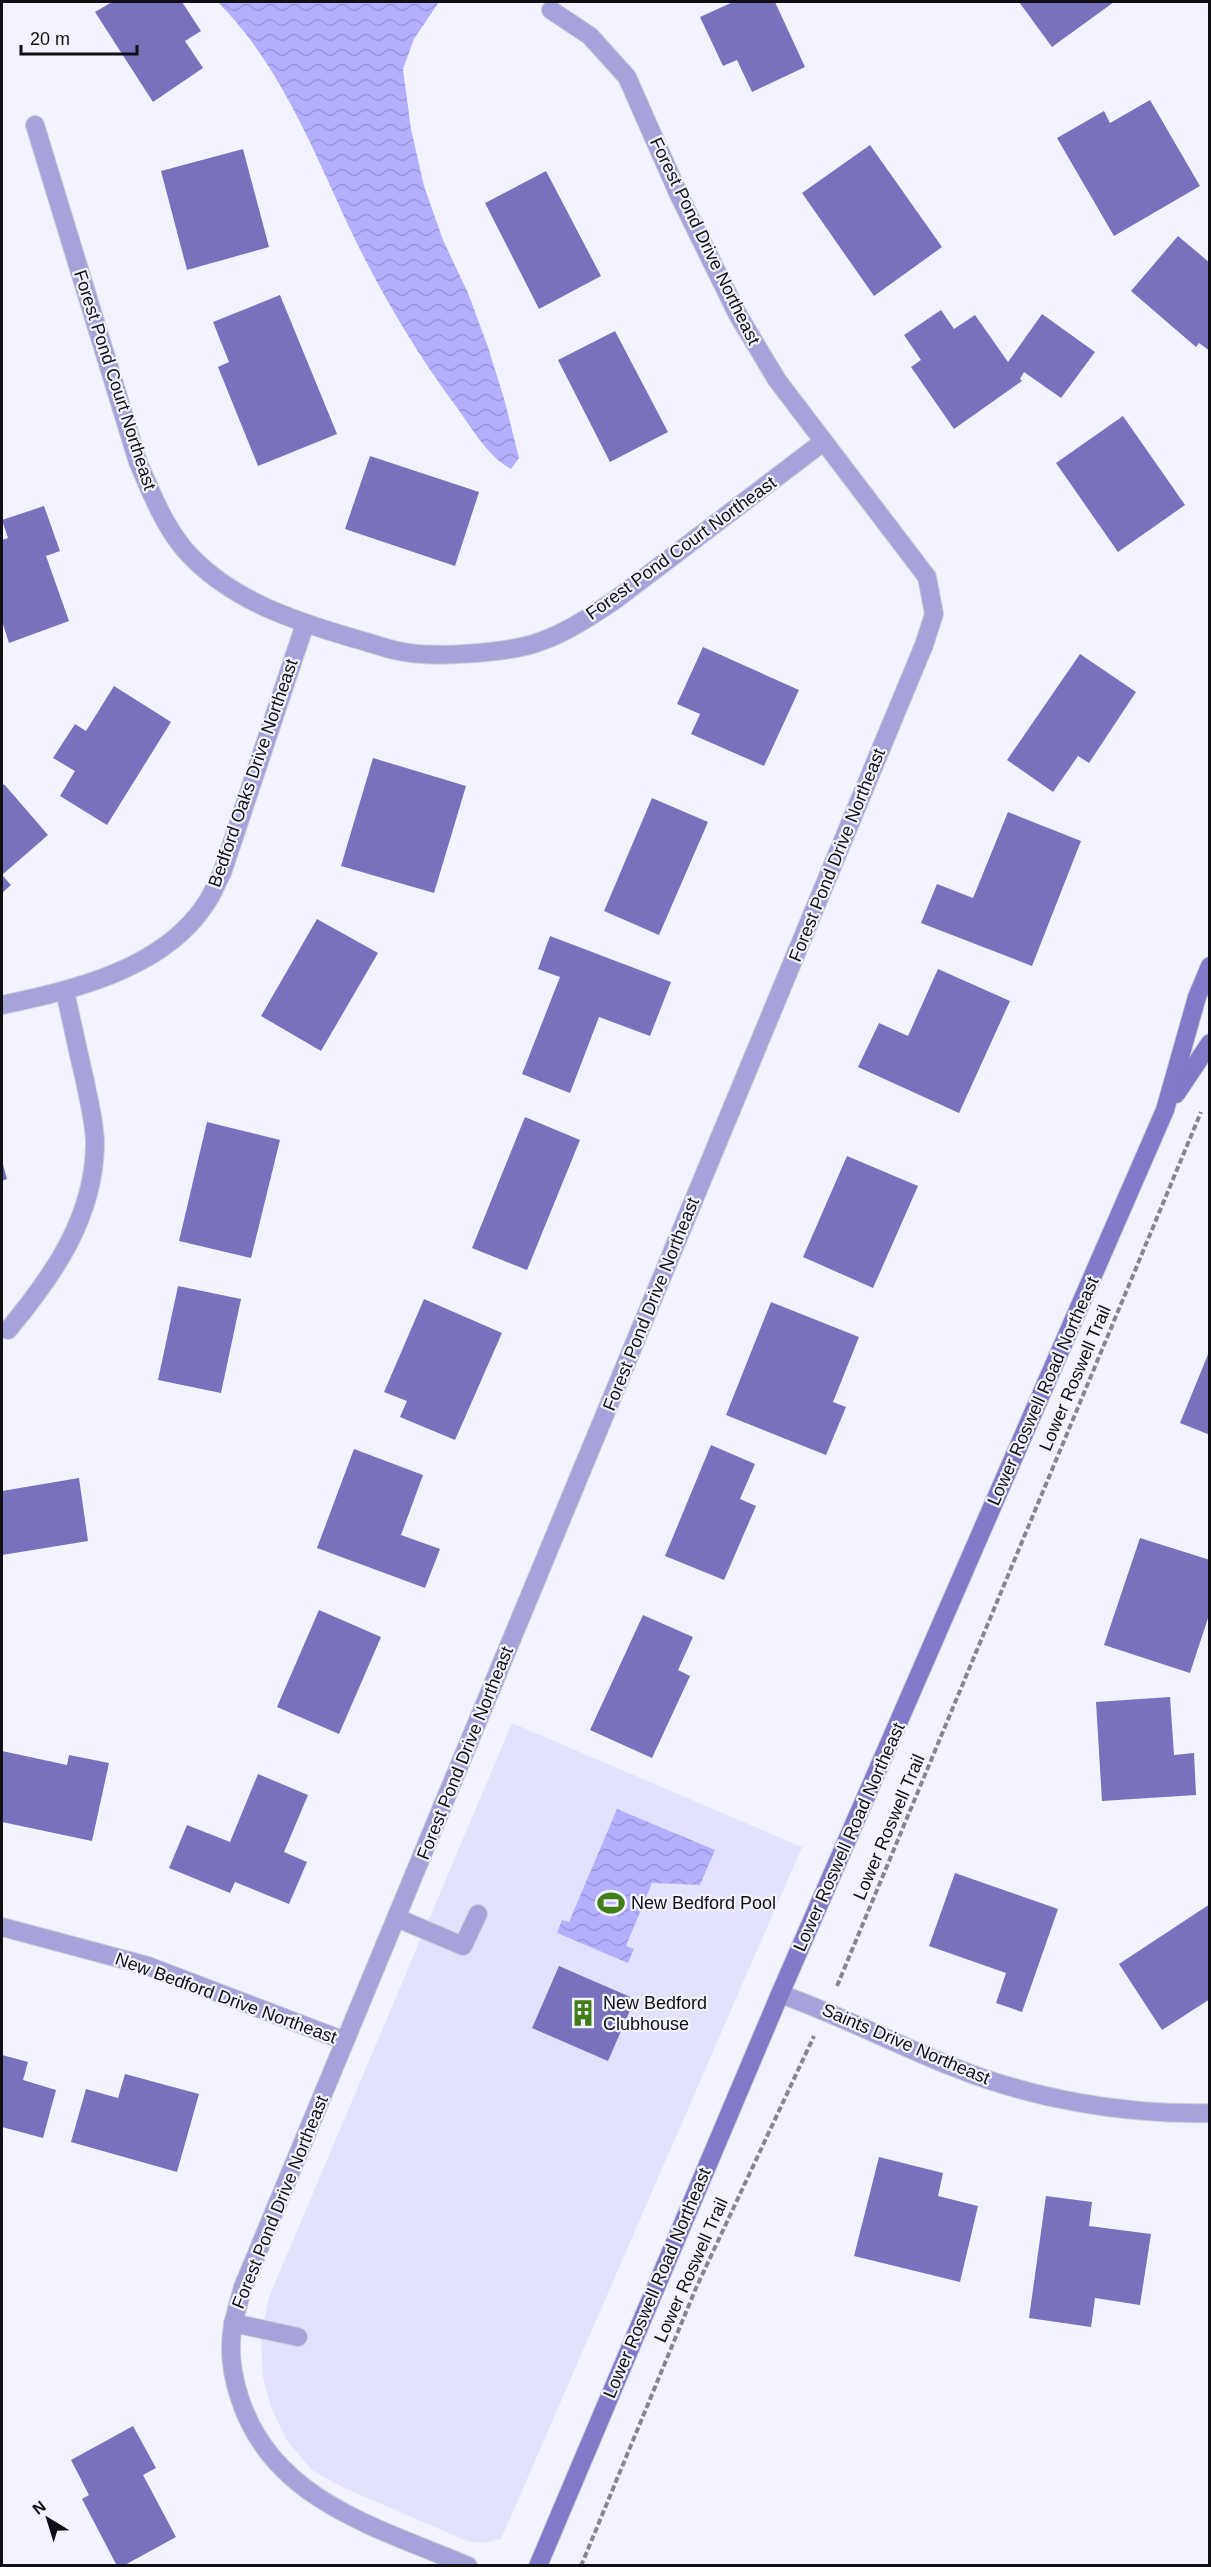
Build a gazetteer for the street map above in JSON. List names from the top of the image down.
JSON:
{
  "streets": {
    "street": [
      "Forest Pond Drive Northeast",
      "Forest Pond Court Northeast",
      "Bedford Oaks Drive Northeast",
      "Lower Roswell Road Northeast",
      "New Bedford Drive Northeast",
      "Saints Drive Northeast"
    ],
    "path": ["Lower Roswell Trail"]
  },
  "crossings": [
    ["Forest Pond Drive Northeast", "Forest Pond Court Northeast"],
    ["Forest Pond Drive Northeast", "New Bedford Drive Northeast"],
    ["Forest Pond Court Northeast", "Bedford Oaks Drive Northeast"],
    ["Lower Roswell Trail", "Saints Drive Northeast"],
    ["Lower Roswell Road Northeast", "Saints Drive Northeast"]
  ],
  "places": {
    "sports": ["New Bedford Pool"],
    "building": ["New Bedford Clubhouse"]
  },
  "scale_bar": "20 m",
  "north": "top left"
}
